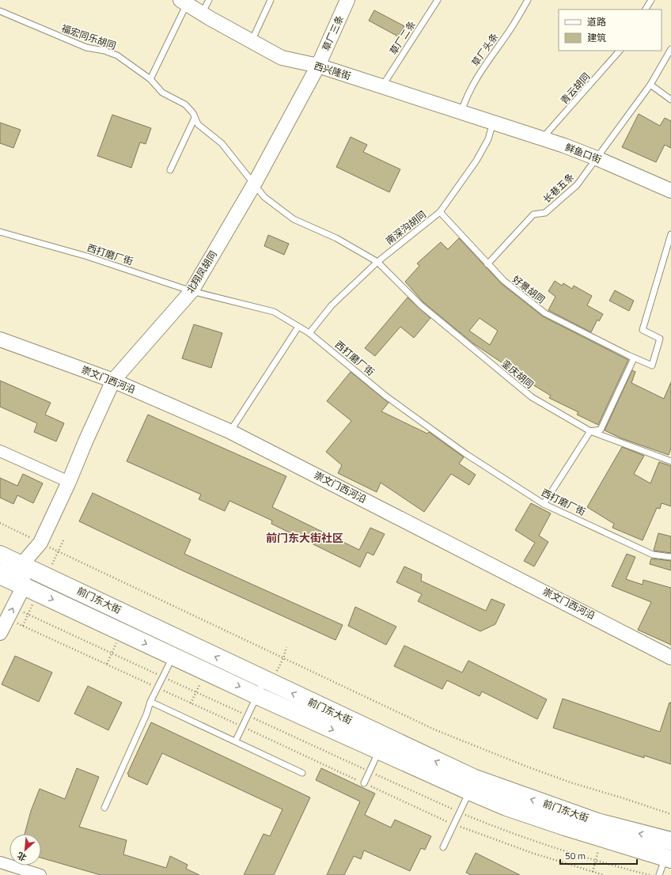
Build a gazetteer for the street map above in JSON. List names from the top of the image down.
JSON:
{
  "streets": {
    "main road": ["前门东大街"],
    "street": [
      "草厂三条",
      "西兴隆街",
      "鲜鱼口街",
      "北翔凤胡同",
      "崇文门西河沿"
    ],
    "lane": [
      "福宏同乐胡同",
      "草厂二条",
      "草厂头条",
      "青云胡同",
      "长巷五条",
      "南深沟胡同",
      "西打磨厂街",
      "好景胡同",
      "銮庆胡同"
    ]
  },
  "crossings": [
    ["草厂三条", "西兴隆街"],
    ["草厂三条", "北翔凤胡同"],
    ["草厂二条", "西兴隆街"],
    ["草厂头条", "西兴隆街"],
    ["西兴隆街", "鲜鱼口街"],
    ["西兴隆街", "南深沟胡同"],
    ["西兴隆街", "北翔凤胡同"],
    ["青云胡同", "鲜鱼口街"],
    ["鲜鱼口街", "长巷五条"],
    ["鲜鱼口街", "南深沟胡同"],
    ["长巷五条", "好景胡同"],
    ["南深沟胡同", "西打磨厂街"],
    ["南深沟胡同", "好景胡同"],
    ["南深沟胡同", "銮庆胡同"],
    ["西打磨厂街", "北翔凤胡同"],
    ["北翔凤胡同", "崇文门西河沿"],
    ["北翔凤胡同", "前门东大街"]
  ],
  "districts": ["前门东大街社区"],
  "legend": ["道路", "建筑"],
  "scale_bar": "50 m",
  "north": "bottom left"
}
